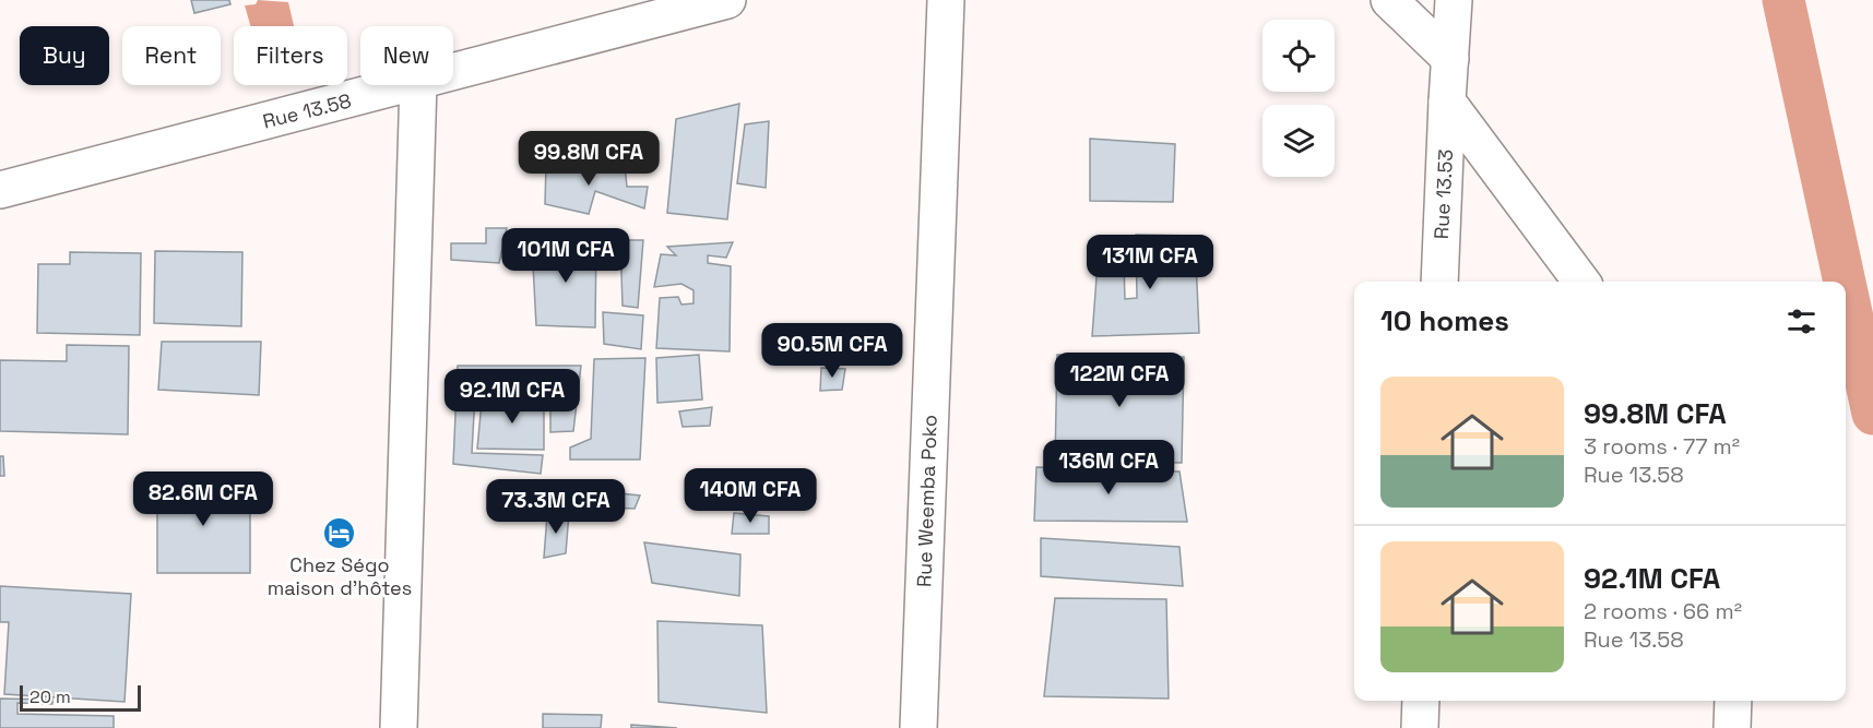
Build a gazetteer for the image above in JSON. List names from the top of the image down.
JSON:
{
  "streets": {
    "street": ["Rue 13.58", "Rue 13.53", "Rue Weemba Poko"]
  },
  "places": {
    "hotel": ["Chez Ségo maison d'hôtes"]
  },
  "scale_bar": "20 m",
  "page": {
    "chip": [
      "Buy",
      "Rent",
      "Filters",
      "New"
    ],
    "price": [
      "99.8M CFA",
      "101M CFA",
      "131M CFA",
      "90.5M CFA",
      "122M CFA",
      "92.1M CFA",
      "136M CFA",
      "140M CFA",
      "82.6M CFA",
      "73.3M CFA"
    ],
    "heading": "10 homes",
    "list": [
      {
        "name": "99.8M CFA",
        "note": "3 rooms · 77 m² · Rue 13.58"
      },
      {
        "name": "92.1M CFA",
        "note": "2 rooms · 66 m² · Rue 13.58"
      }
    ],
    "scale": "20 m"
  }
}
